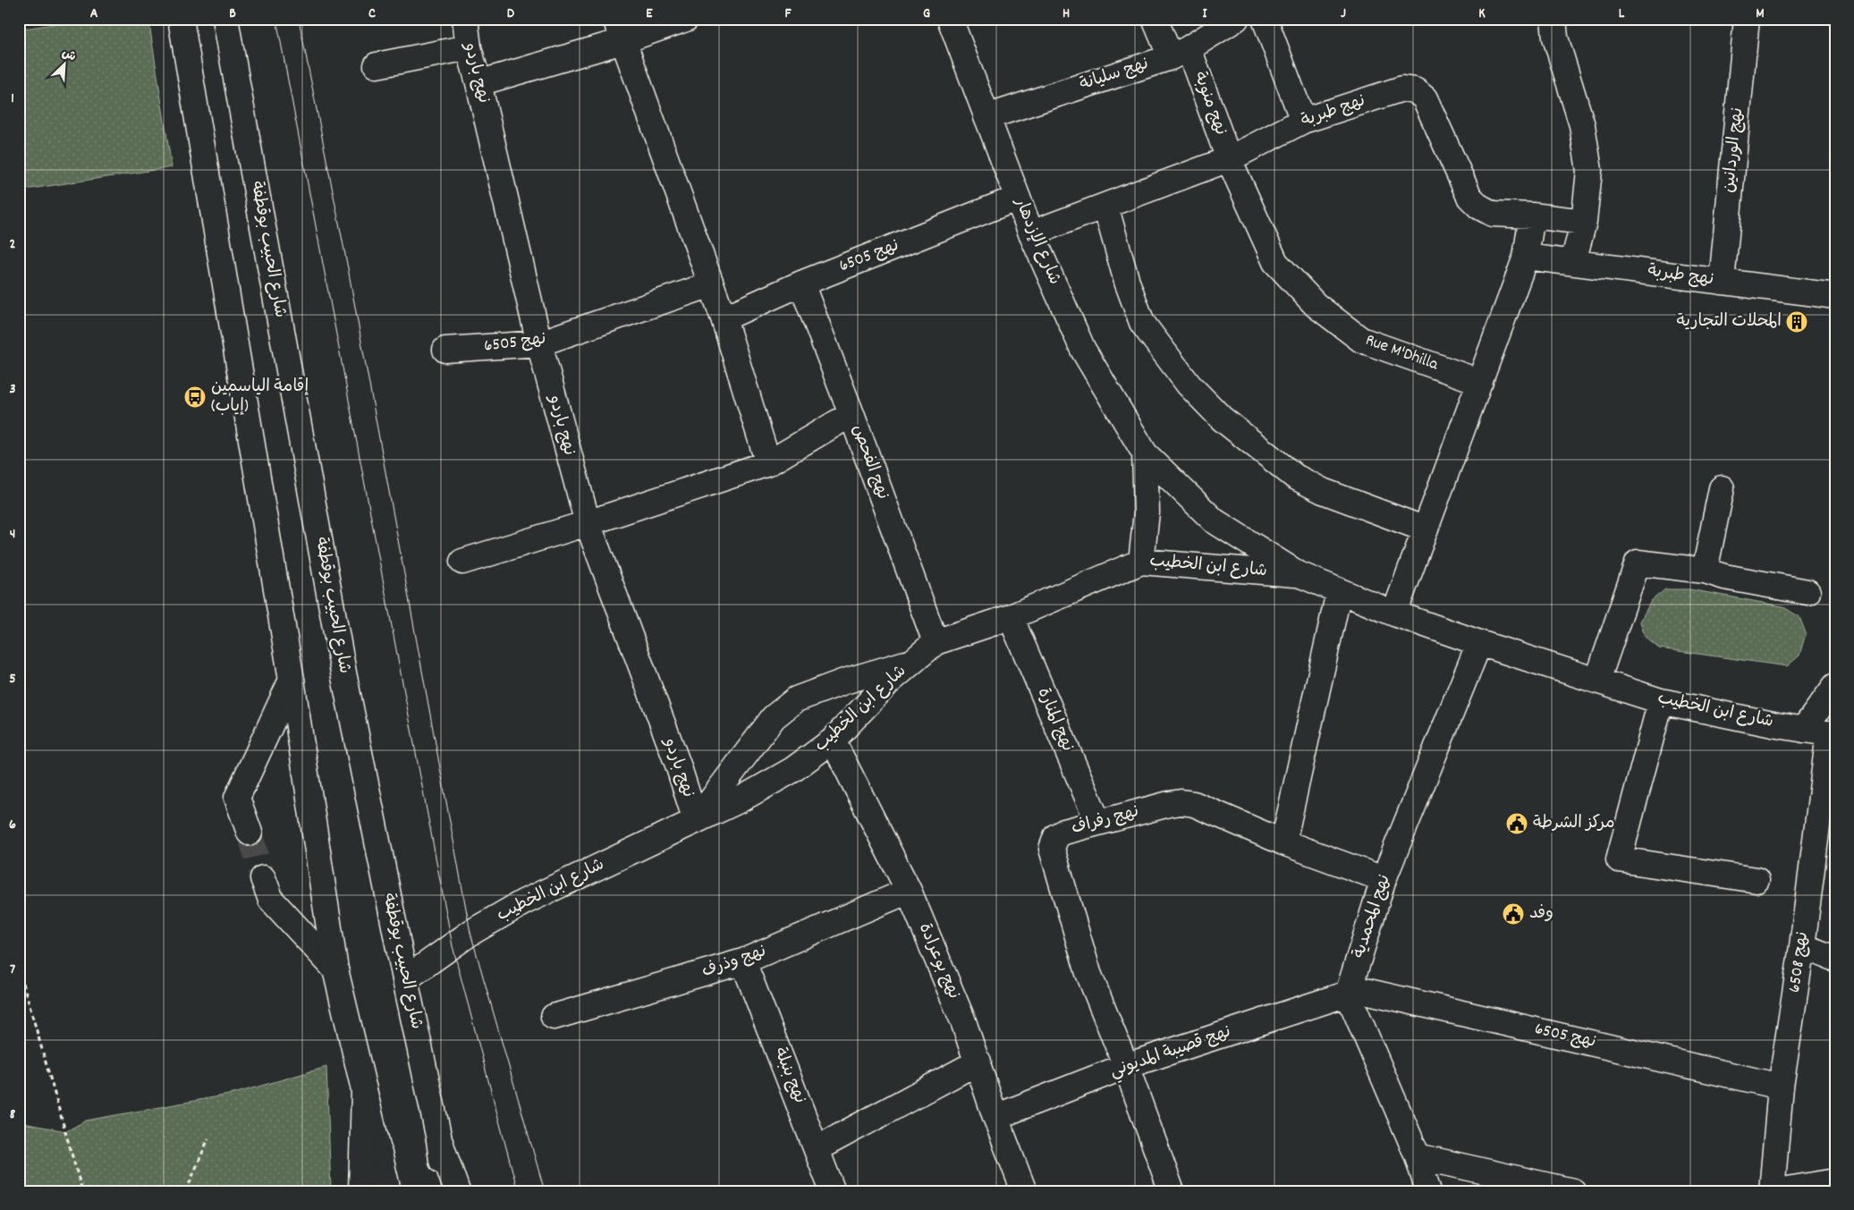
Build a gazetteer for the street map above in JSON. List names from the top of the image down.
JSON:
{
  "streets": {
    "main road": [
      "نهج باردو",
      "نهج سليانة",
      "نهج منوبة",
      "نهج طبربة",
      "نهج الوردانين",
      "شارع الإزدهار",
      "شارع الحبيب بوقطفة",
      "نهج 6505",
      "Rue M'Dhilla",
      "نهج الفحص",
      "شارع ابن الخطيب",
      "نهج المنارة",
      "نهج رفراف",
      "نهج المحمدية",
      "نهج بوعرادة",
      "نهج وذرف",
      "نهج 6508",
      "نهج قصيبة المديوني",
      "نهج بنبلة"
    ]
  },
  "crossings": [
    ["نهج باردو", "نهج 6505"],
    ["نهج باردو", "شارع ابن الخطيب"],
    ["نهج سليانة", "نهج منوبة"],
    ["نهج سليانة", "شارع الإزدهار"],
    ["نهج منوبة", "نهج طبربة"],
    ["نهج منوبة", "Rue M'Dhilla"],
    ["نهج طبربة", "نهج الوردانين"],
    ["نهج طبربة", "شارع الإزدهار"],
    ["نهج طبربة", "Rue M'Dhilla"],
    ["شارع الإزدهار", "نهج 6505"],
    ["شارع الإزدهار", "شارع ابن الخطيب"],
    ["شارع الحبيب بوقطفة", "شارع ابن الخطيب"],
    ["نهج 6505", "نهج الفحص"],
    ["نهج 6505", "نهج المحمدية"],
    ["نهج 6505", "نهج 6508"],
    ["نهج 6505", "نهج قصيبة المديوني"],
    ["نهج الفحص", "شارع ابن الخطيب"],
    ["شارع ابن الخطيب", "نهج المنارة"],
    ["شارع ابن الخطيب", "نهج المحمدية"],
    ["شارع ابن الخطيب", "نهج بوعرادة"],
    ["شارع ابن الخطيب", "نهج 6508"],
    ["نهج المنارة", "نهج رفراف"],
    ["نهج رفراف", "نهج المحمدية"],
    ["نهج رفراف", "نهج قصيبة المديوني"],
    ["نهج المحمدية", "نهج قصيبة المديوني"],
    ["نهج بوعرادة", "نهج وذرف"],
    ["نهج بوعرادة", "نهج قصيبة المديوني"],
    ["نهج وذرف", "نهج بنبلة"]
  ],
  "places": {
    "building": ["المحلات التجارية"],
    "bus stop": ["إقامة الياسمين (إياب)"],
    "public building": ["مركز الشرطة", "وفد"]
  },
  "north": "top right",
  "grid": {
    "columns": [
      "A",
      "B",
      "C",
      "D",
      "E",
      "F",
      "G",
      "H",
      "I",
      "J",
      "K",
      "L",
      "M"
    ],
    "rows": [
      "1",
      "2",
      "3",
      "4",
      "5",
      "6",
      "7",
      "8"
    ]
  }
}
